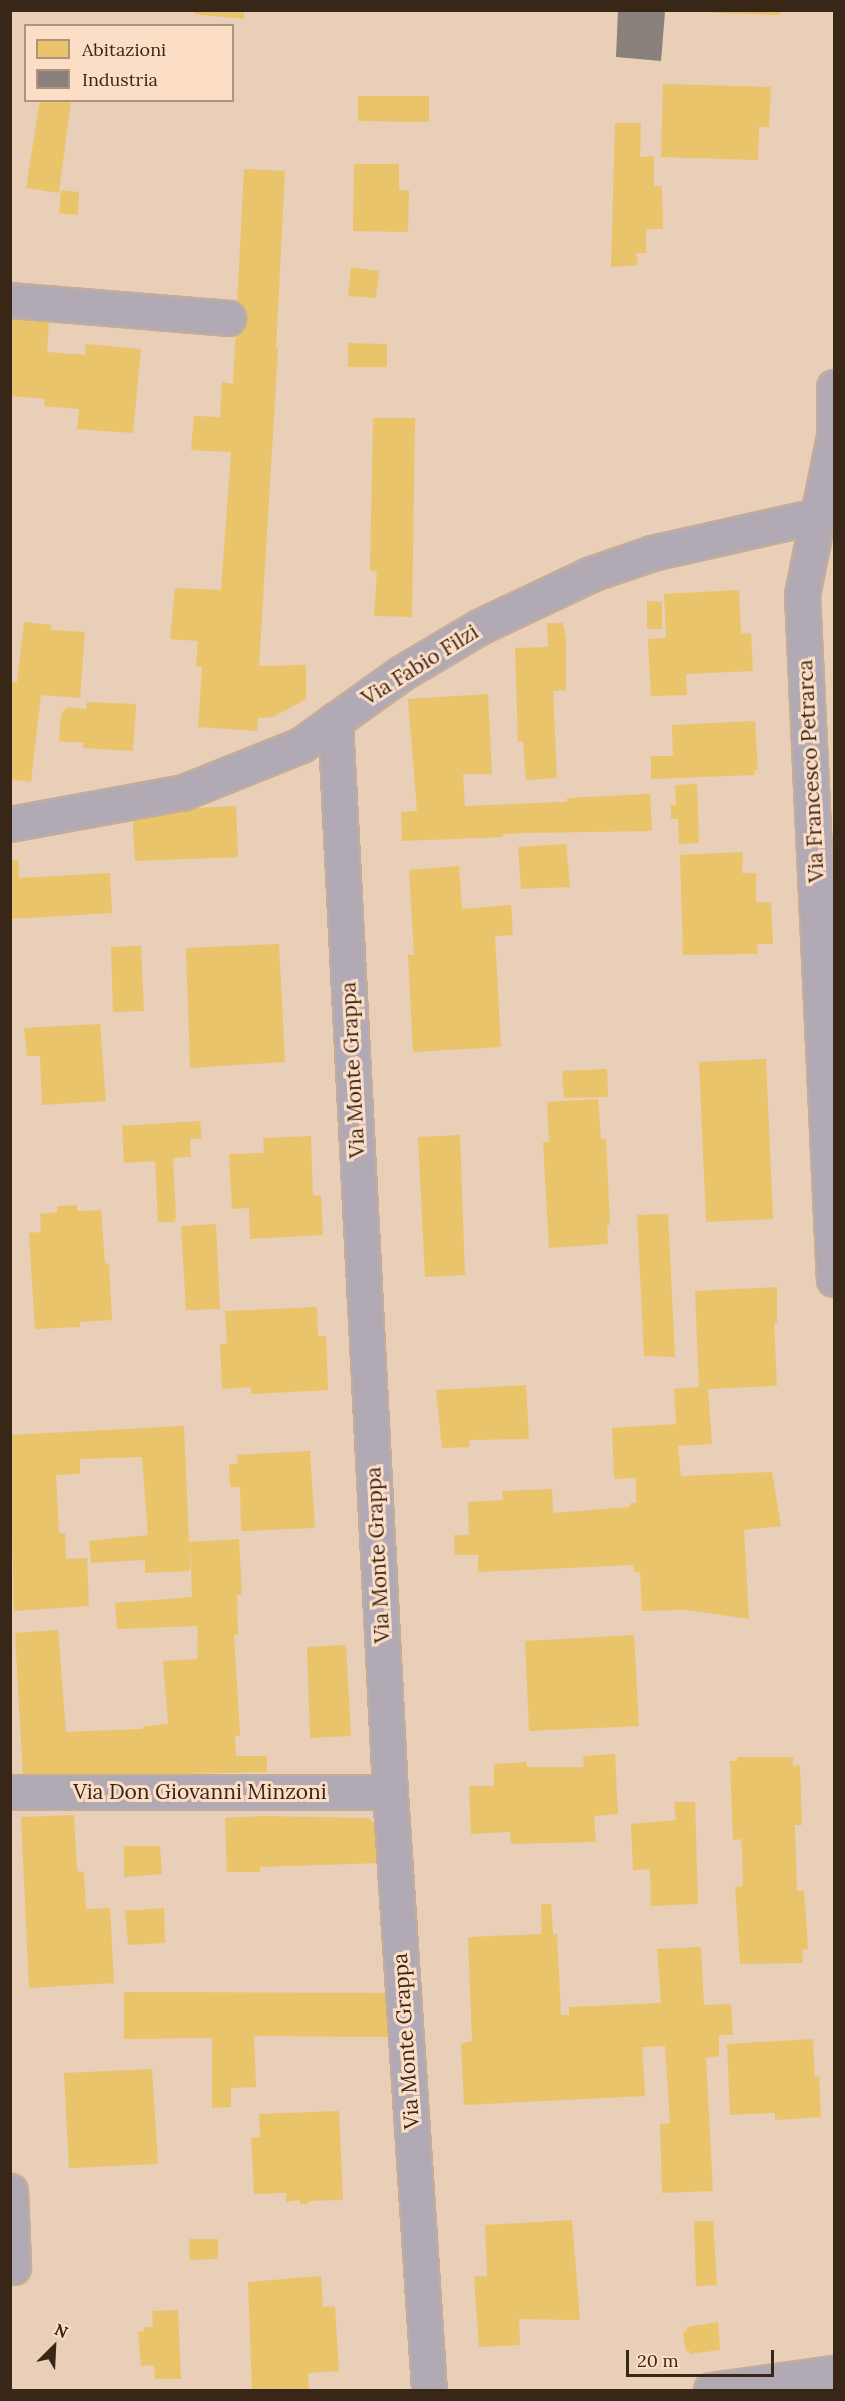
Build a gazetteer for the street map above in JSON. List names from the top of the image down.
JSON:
{
  "streets": {
    "street": [
      "Via Fabio Filzi",
      "Via Francesco Petrarca",
      "Via Monte Grappa",
      "Via Don Giovanni Minzoni"
    ]
  },
  "crossings": [
    ["Via Fabio Filzi", "Via Francesco Petrarca"],
    ["Via Fabio Filzi", "Via Monte Grappa"],
    ["Via Monte Grappa", "Via Don Giovanni Minzoni"]
  ],
  "legend": ["Abitazioni", "Industria"],
  "scale_bar": "20 m",
  "north": "top right"
}
